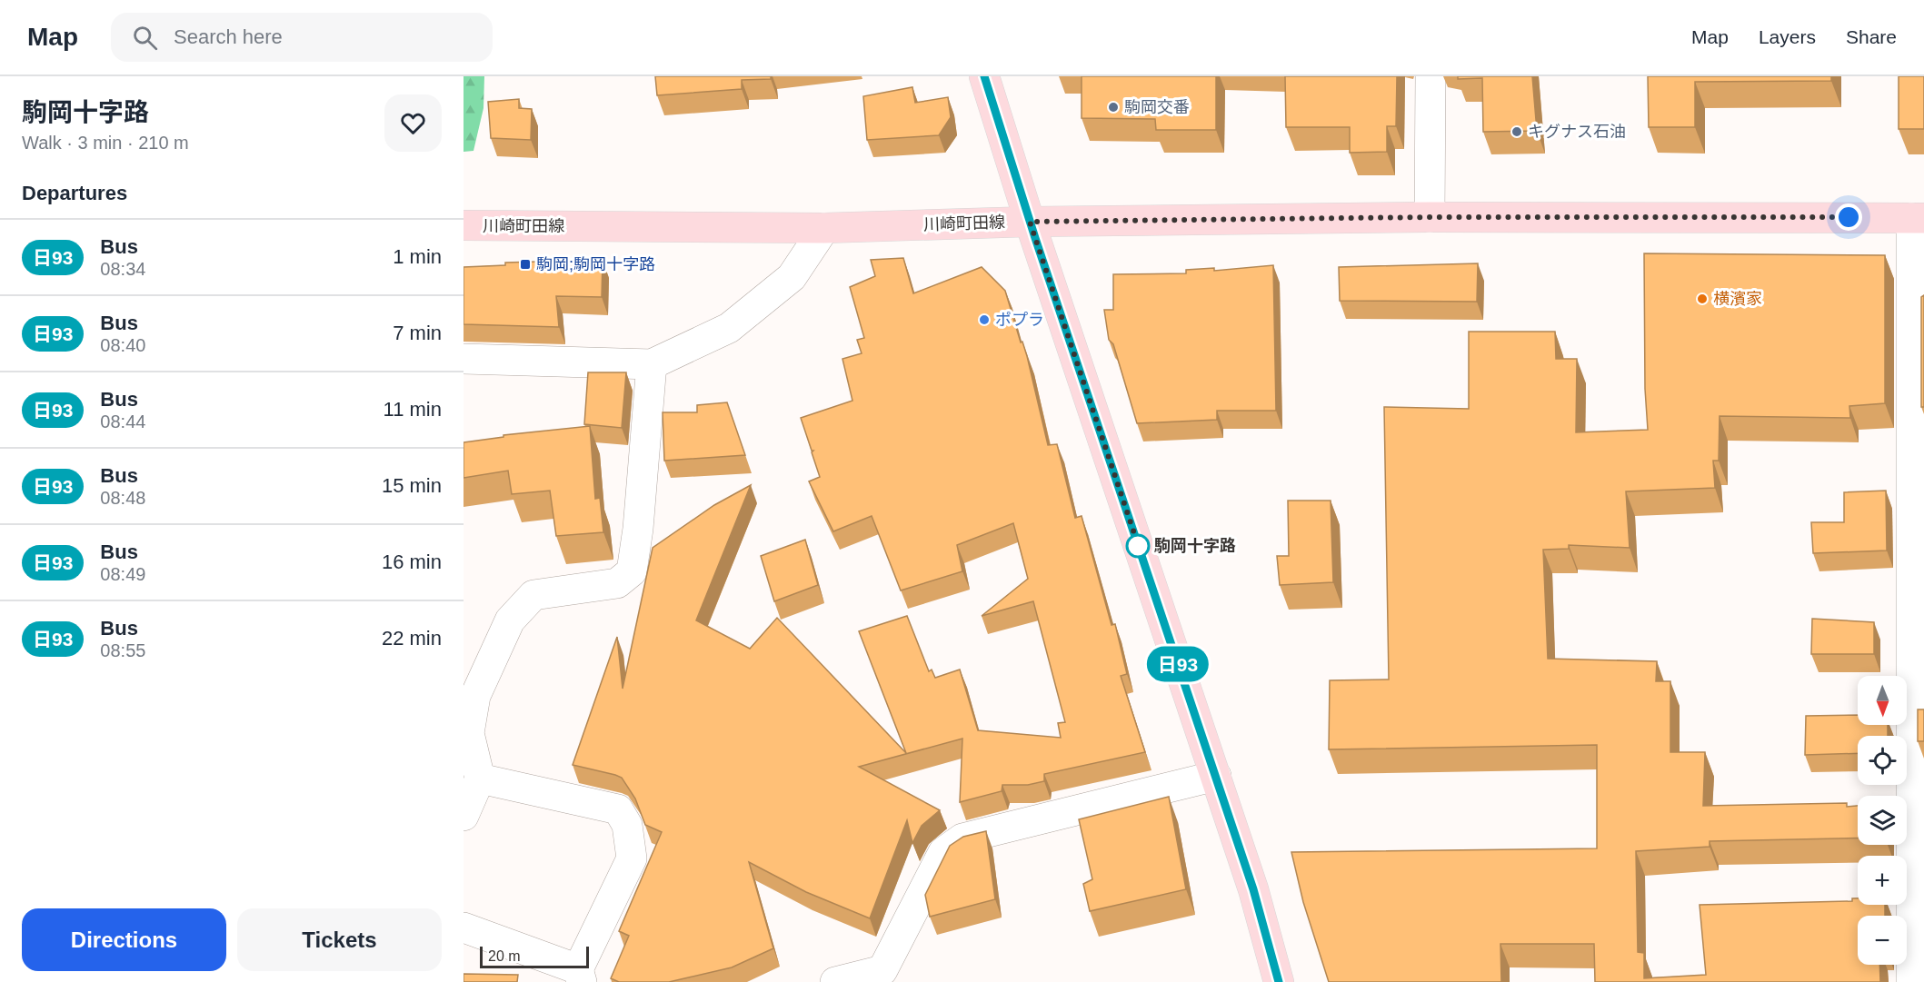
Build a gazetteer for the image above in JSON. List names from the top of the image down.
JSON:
{
  "streets": {
    "main road": ["川崎町田線"]
  },
  "places": {
    "other": [
      "駒岡交番",
      "キグナス石油",
      "横濱家",
      "ポプラ",
      "駒岡十字路"
    ],
    "transit": ["駒岡;駒岡十字路"]
  },
  "lines": ["bus line 日93"],
  "scale_bar": "20 m",
  "north": "bottom",
  "page": {
    "header": "Map",
    "search": "Search here",
    "nav": ["Map", "Layers", "Share"],
    "heading": [
      ["駒岡十字路", "Walk · 3 min · 210 m"],
      "Departures"
    ],
    "on_map": "日93",
    "list": [
      {
        "mark": "日93",
        "name": "Bus",
        "note": "08:34",
        "value": "1 min"
      },
      {
        "mark": "日93",
        "name": "Bus",
        "note": "08:40",
        "value": "7 min"
      },
      {
        "mark": "日93",
        "name": "Bus",
        "note": "08:44",
        "value": "11 min"
      },
      {
        "mark": "日93",
        "name": "Bus",
        "note": "08:48",
        "value": "15 min"
      },
      {
        "mark": "日93",
        "name": "Bus",
        "note": "08:49",
        "value": "16 min"
      },
      {
        "mark": "日93",
        "name": "Bus",
        "note": "08:55",
        "value": "22 min"
      }
    ],
    "map_buttons": ["+", "−"],
    "buttons": ["Directions", "Tickets"],
    "scale": "20 m"
  }
}
